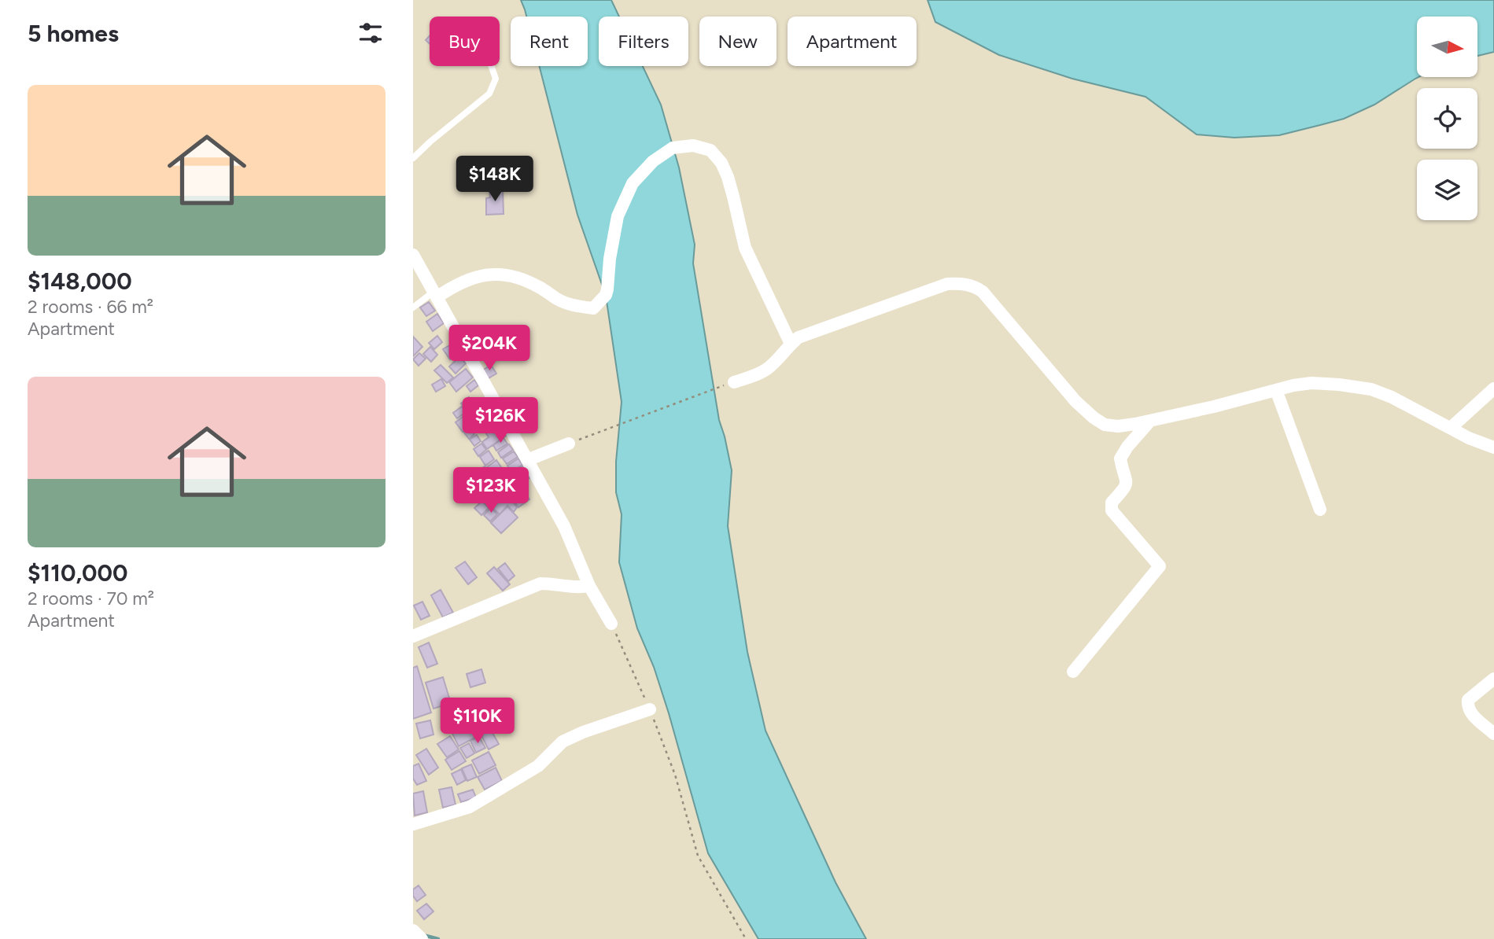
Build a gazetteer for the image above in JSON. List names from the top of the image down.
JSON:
{
  "north": "right",
  "page": {
    "heading": "5 homes",
    "chip": [
      "Buy",
      "Rent",
      "Filters",
      "New",
      "Apartment"
    ],
    "list": [
      {
        "name": "$148,000",
        "note": "2 rooms · 66 m² · Apartment"
      },
      {
        "name": "$110,000",
        "note": "2 rooms · 70 m² · Apartment"
      }
    ],
    "price": [
      "$148K",
      "$204K",
      "$126K",
      "$123K",
      "$110K"
    ]
  }
}
